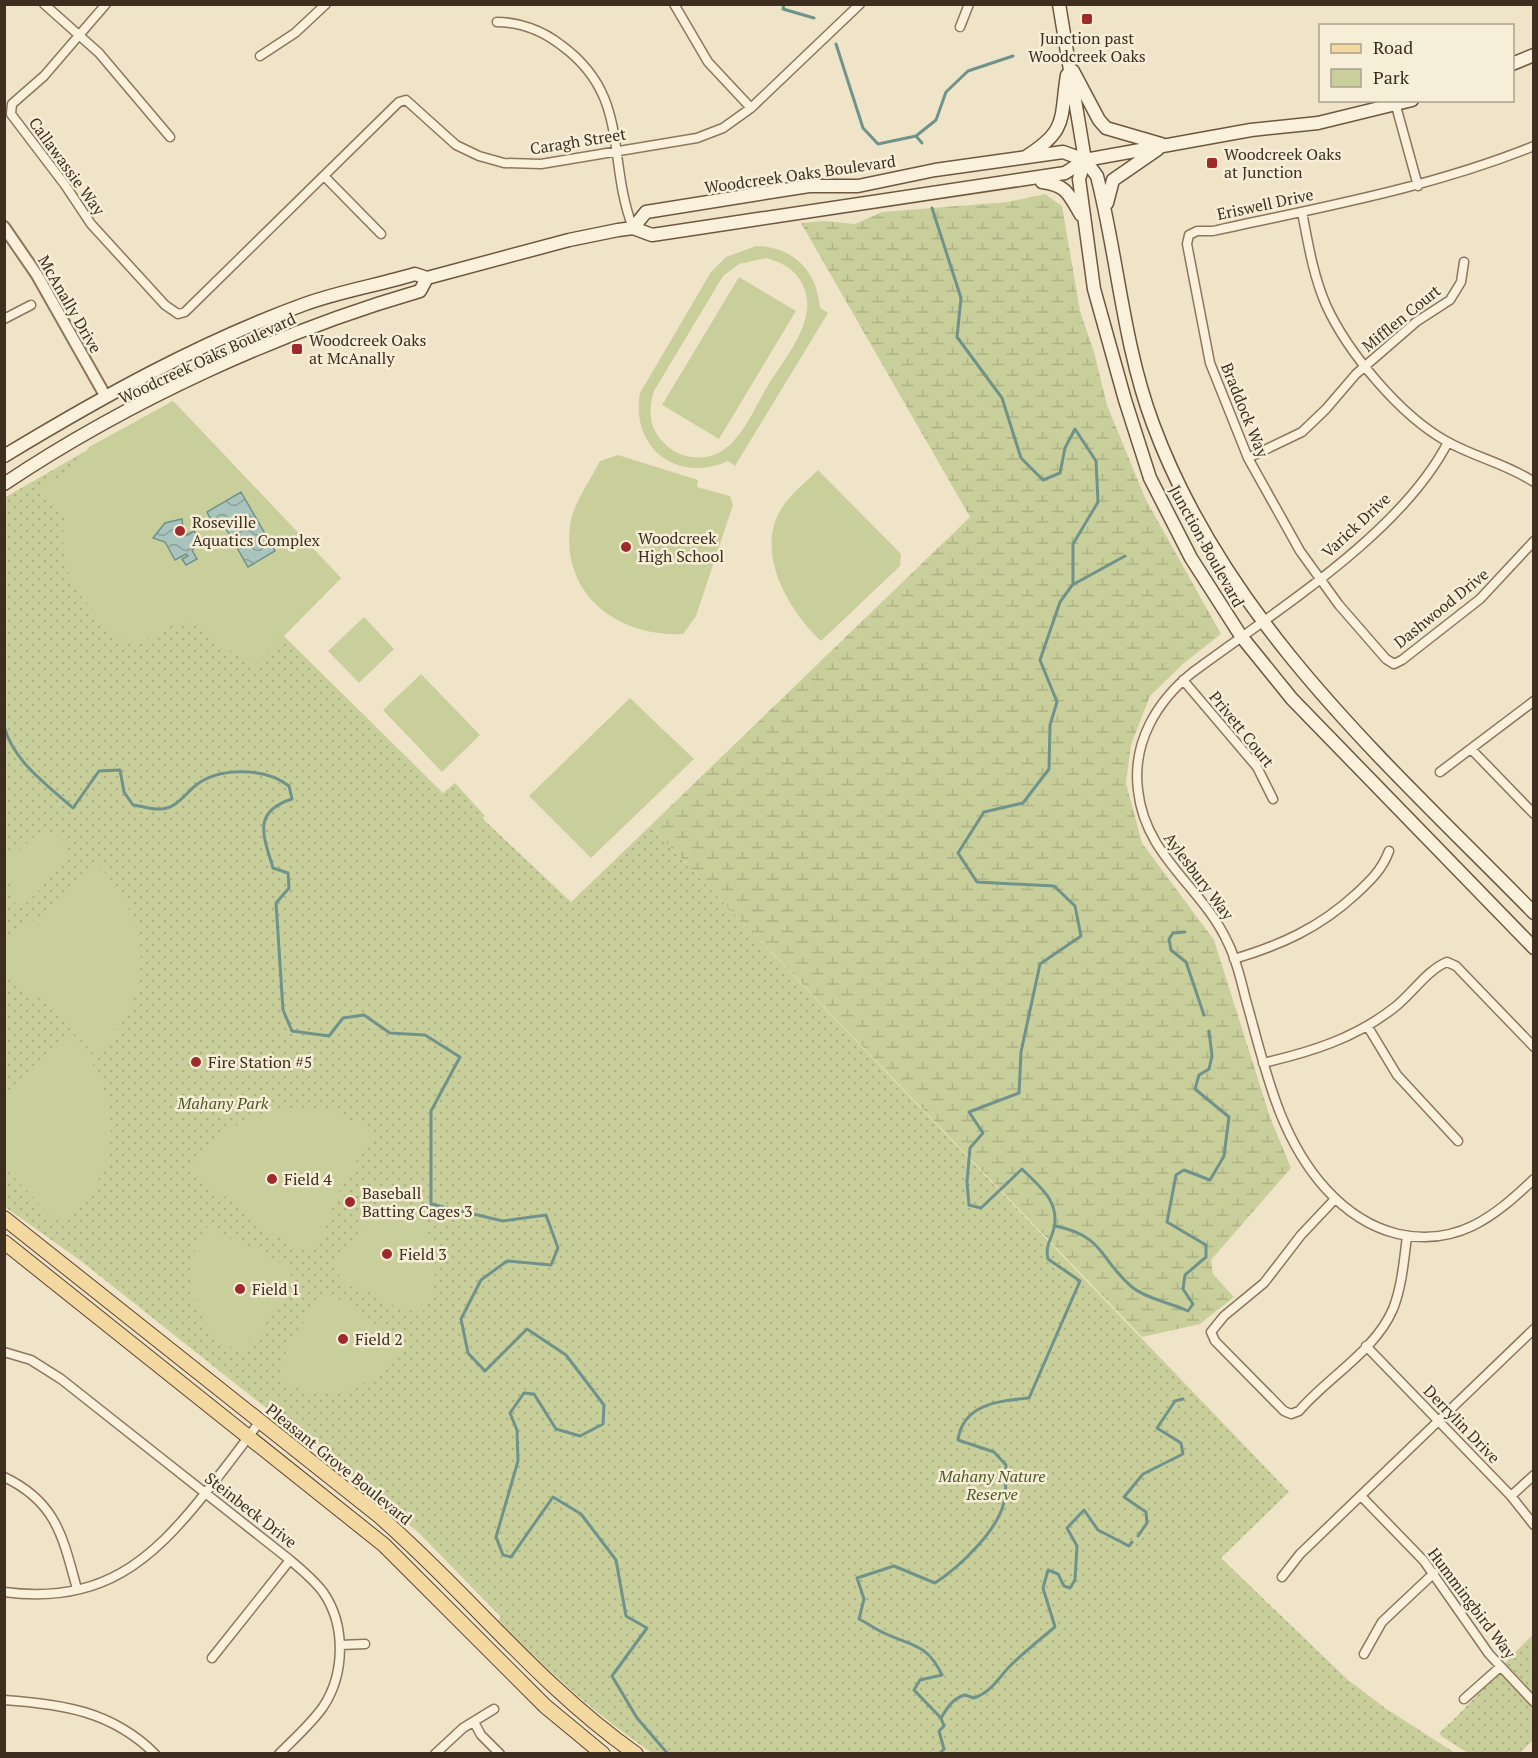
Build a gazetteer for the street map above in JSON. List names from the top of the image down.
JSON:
{
  "streets": {
    "main road": ["Woodcreek Oaks Boulevard", "Junction Boulevard", "Pleasant Grove Boulevard"],
    "street": [
      "Caragh Street",
      "Callawassie Way",
      "Eriswell Drive",
      "McAnally Drive",
      "Mifflen Court",
      "Braddock Way",
      "Varick Drive",
      "Dashwood Drive",
      "Privett Court",
      "Aylesbury Way",
      "Derrylin Drive",
      "Steinbeck Drive",
      "Hummingbird Way"
    ]
  },
  "crossings": [
    ["Caragh Street", "Callawassie Way"],
    ["Woodcreek Oaks Boulevard", "McAnally Drive"],
    ["Woodcreek Oaks Boulevard", "Junction Boulevard"],
    ["Eriswell Drive", "Braddock Way"],
    ["Mifflen Court", "Braddock Way"],
    ["Braddock Way", "Varick Drive"],
    ["Braddock Way", "Dashwood Drive"],
    ["Varick Drive", "Junction Boulevard"],
    ["Varick Drive", "Dashwood Drive"],
    ["Varick Drive", "Aylesbury Way"],
    ["Junction Boulevard", "Aylesbury Way"],
    ["Privett Court", "Aylesbury Way"]
  ],
  "parks": ["Mahany Park", "Mahany Nature Reserve"],
  "places": {
    "transit": ["Junction past Woodcreek Oaks", "Woodcreek Oaks at Junction", "Woodcreek Oaks at McAnally"],
    "other": [
      "Roseville Aquatics Complex",
      "Woodcreek High School",
      "Fire Station #5",
      "Field 4",
      "Baseball Batting Cages 3",
      "Field 3",
      "Field 1",
      "Field 2"
    ]
  },
  "legend": ["Road", "Park"]
}
